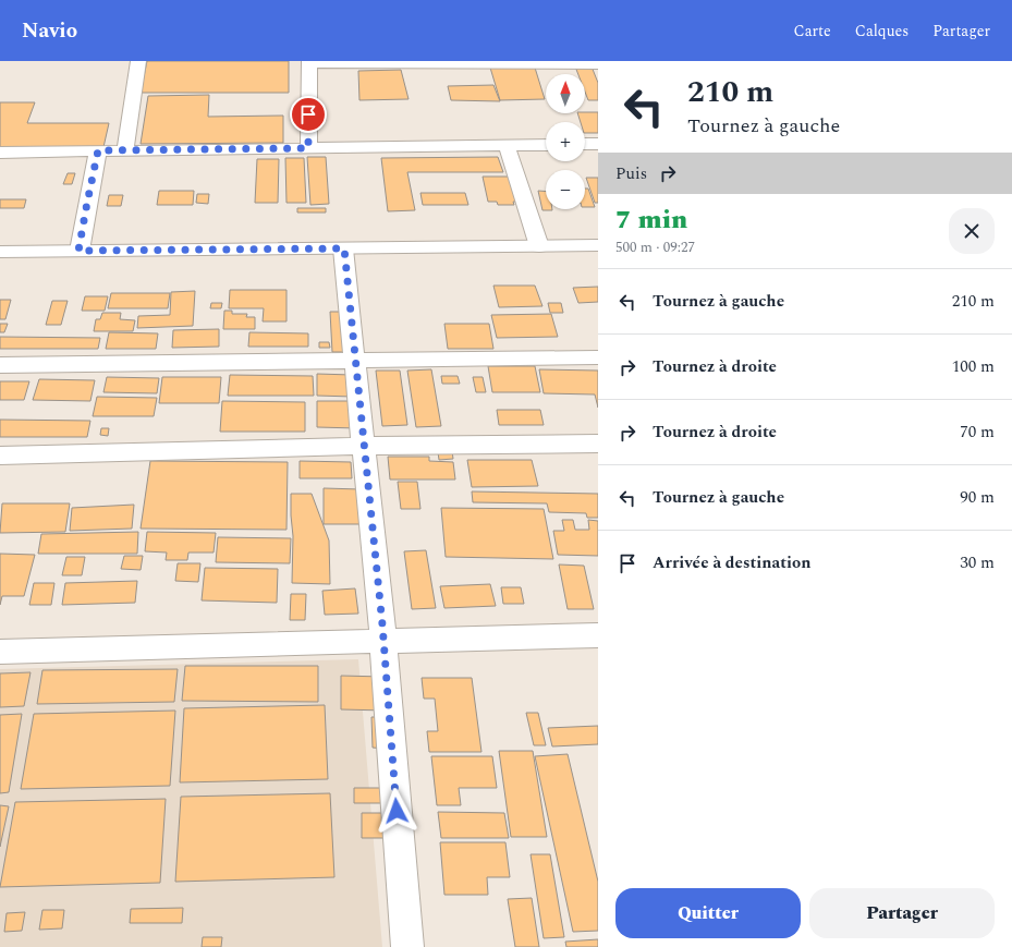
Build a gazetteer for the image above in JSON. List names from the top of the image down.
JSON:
{
  "north": "top",
  "page": {
    "header": "Navio",
    "nav": ["Carte", "Calques", "Partager"],
    "turn": ["210 m", "Tournez à gauche"],
    "map_buttons": ["+", "−"],
    "then": "Puis",
    "heading": ["7 min", "500 m · 09:27"],
    "list": [
      {
        "name": "Tournez à gauche",
        "value": "210 m"
      },
      {
        "name": "Tournez à droite",
        "value": "100 m"
      },
      {
        "name": "Tournez à droite",
        "value": "70 m"
      },
      {
        "name": "Tournez à gauche",
        "value": "90 m"
      },
      {
        "name": "Arrivée à destination",
        "value": "30 m"
      }
    ],
    "buttons": ["Quitter", "Partager"]
  }
}
